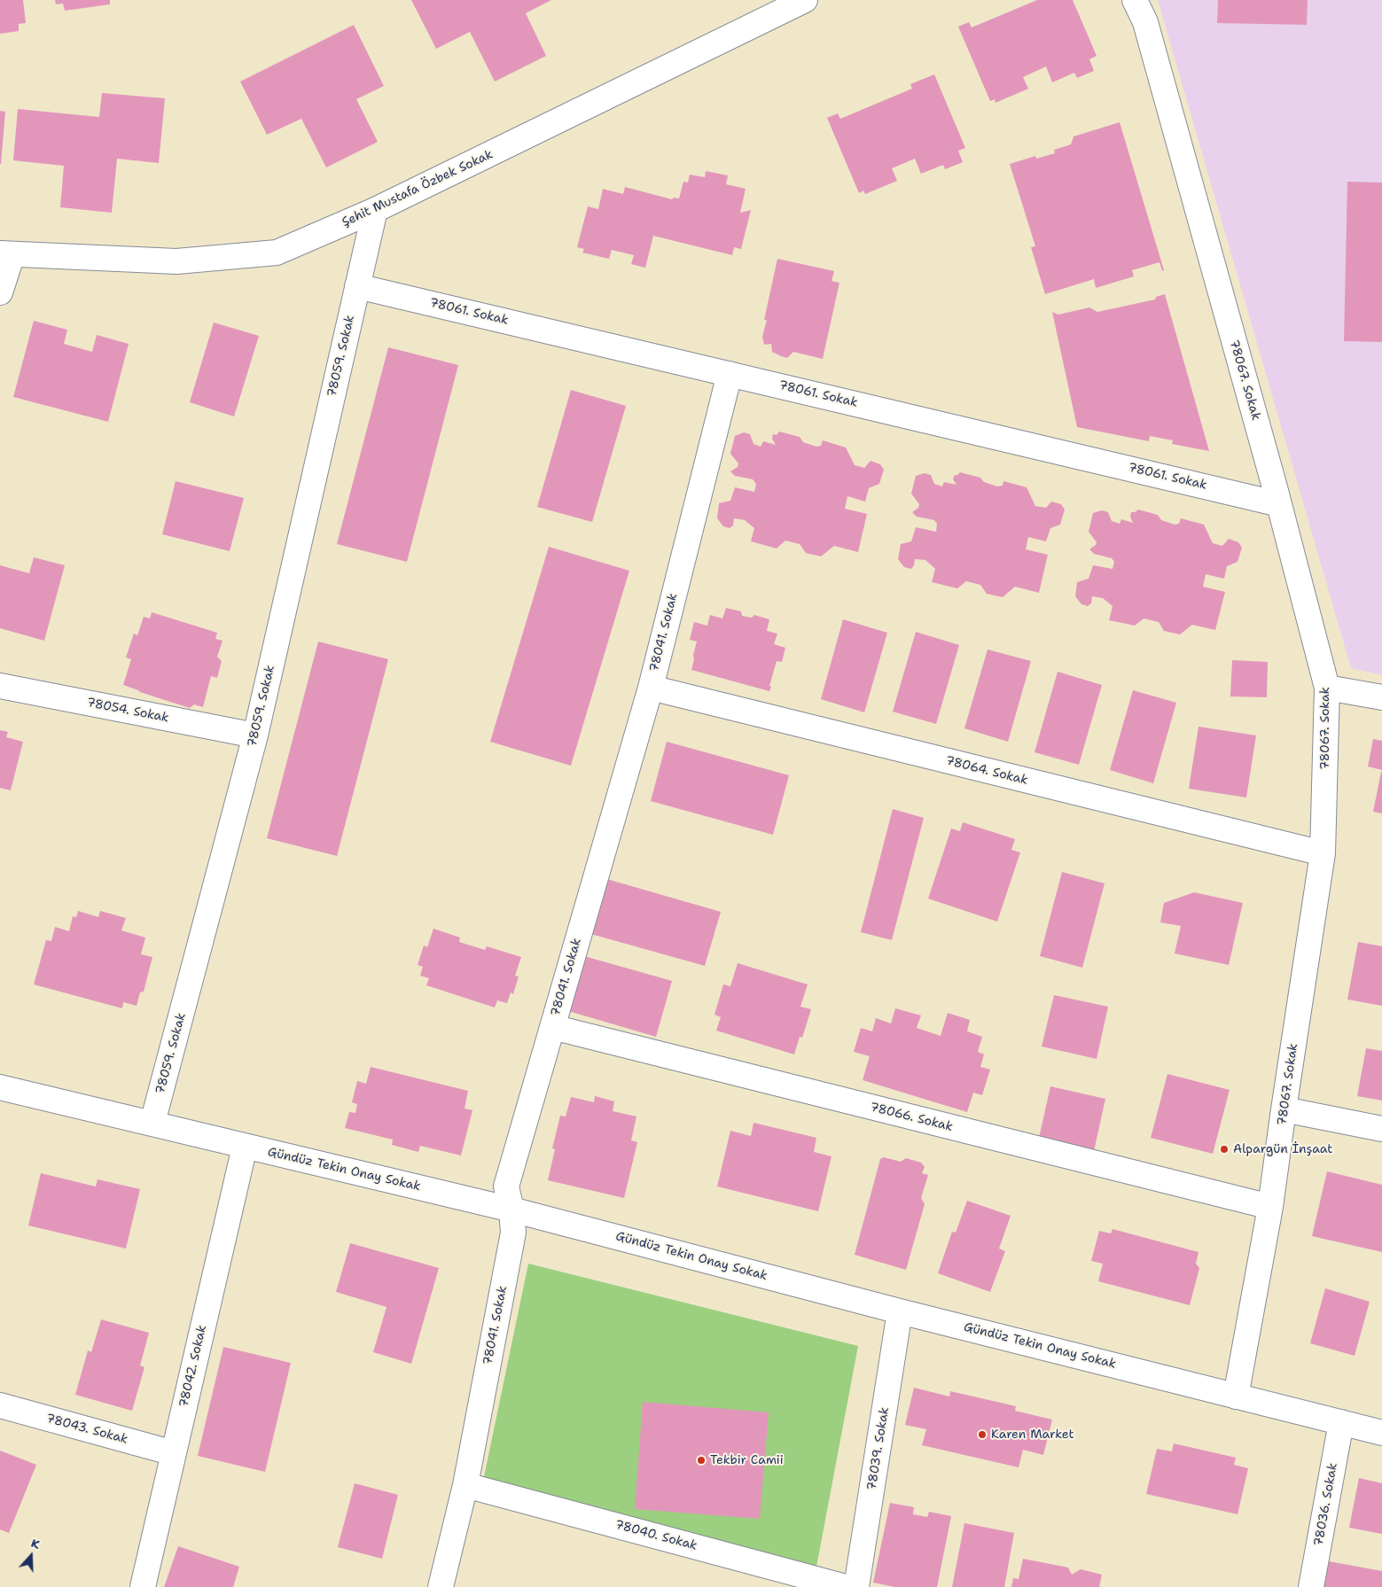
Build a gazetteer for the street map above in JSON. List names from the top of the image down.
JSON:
{
  "streets": {
    "street": [
      "Şehit Mustafa Özbek Sokak",
      "78061. Sokak",
      "78059. Sokak",
      "78067. Sokak",
      "78041. Sokak",
      "78054. Sokak",
      "78064. Sokak",
      "78066. Sokak",
      "Gündüz Tekin Onay Sokak",
      "78042. Sokak",
      "78043. Sokak",
      "78039. Sokak",
      "78036. Sokak",
      "78040. Sokak"
    ]
  },
  "crossings": [
    ["Şehit Mustafa Özbek Sokak", "78059. Sokak"],
    ["78061. Sokak", "78059. Sokak"],
    ["78061. Sokak", "78067. Sokak"],
    ["78061. Sokak", "78041. Sokak"],
    ["78059. Sokak", "78054. Sokak"],
    ["78059. Sokak", "Gündüz Tekin Onay Sokak"],
    ["78067. Sokak", "78064. Sokak"],
    ["78067. Sokak", "78066. Sokak"],
    ["78067. Sokak", "Gündüz Tekin Onay Sokak"],
    ["78041. Sokak", "78064. Sokak"],
    ["78041. Sokak", "78066. Sokak"],
    ["78041. Sokak", "Gündüz Tekin Onay Sokak"],
    ["78041. Sokak", "78040. Sokak"],
    ["Gündüz Tekin Onay Sokak", "78042. Sokak"],
    ["Gündüz Tekin Onay Sokak", "78039. Sokak"],
    ["Gündüz Tekin Onay Sokak", "78036. Sokak"],
    ["78042. Sokak", "78043. Sokak"]
  ],
  "places": ["Alpargün İnşaat", "Karen Market", "Tekbir Camii"],
  "north": "top"
}
